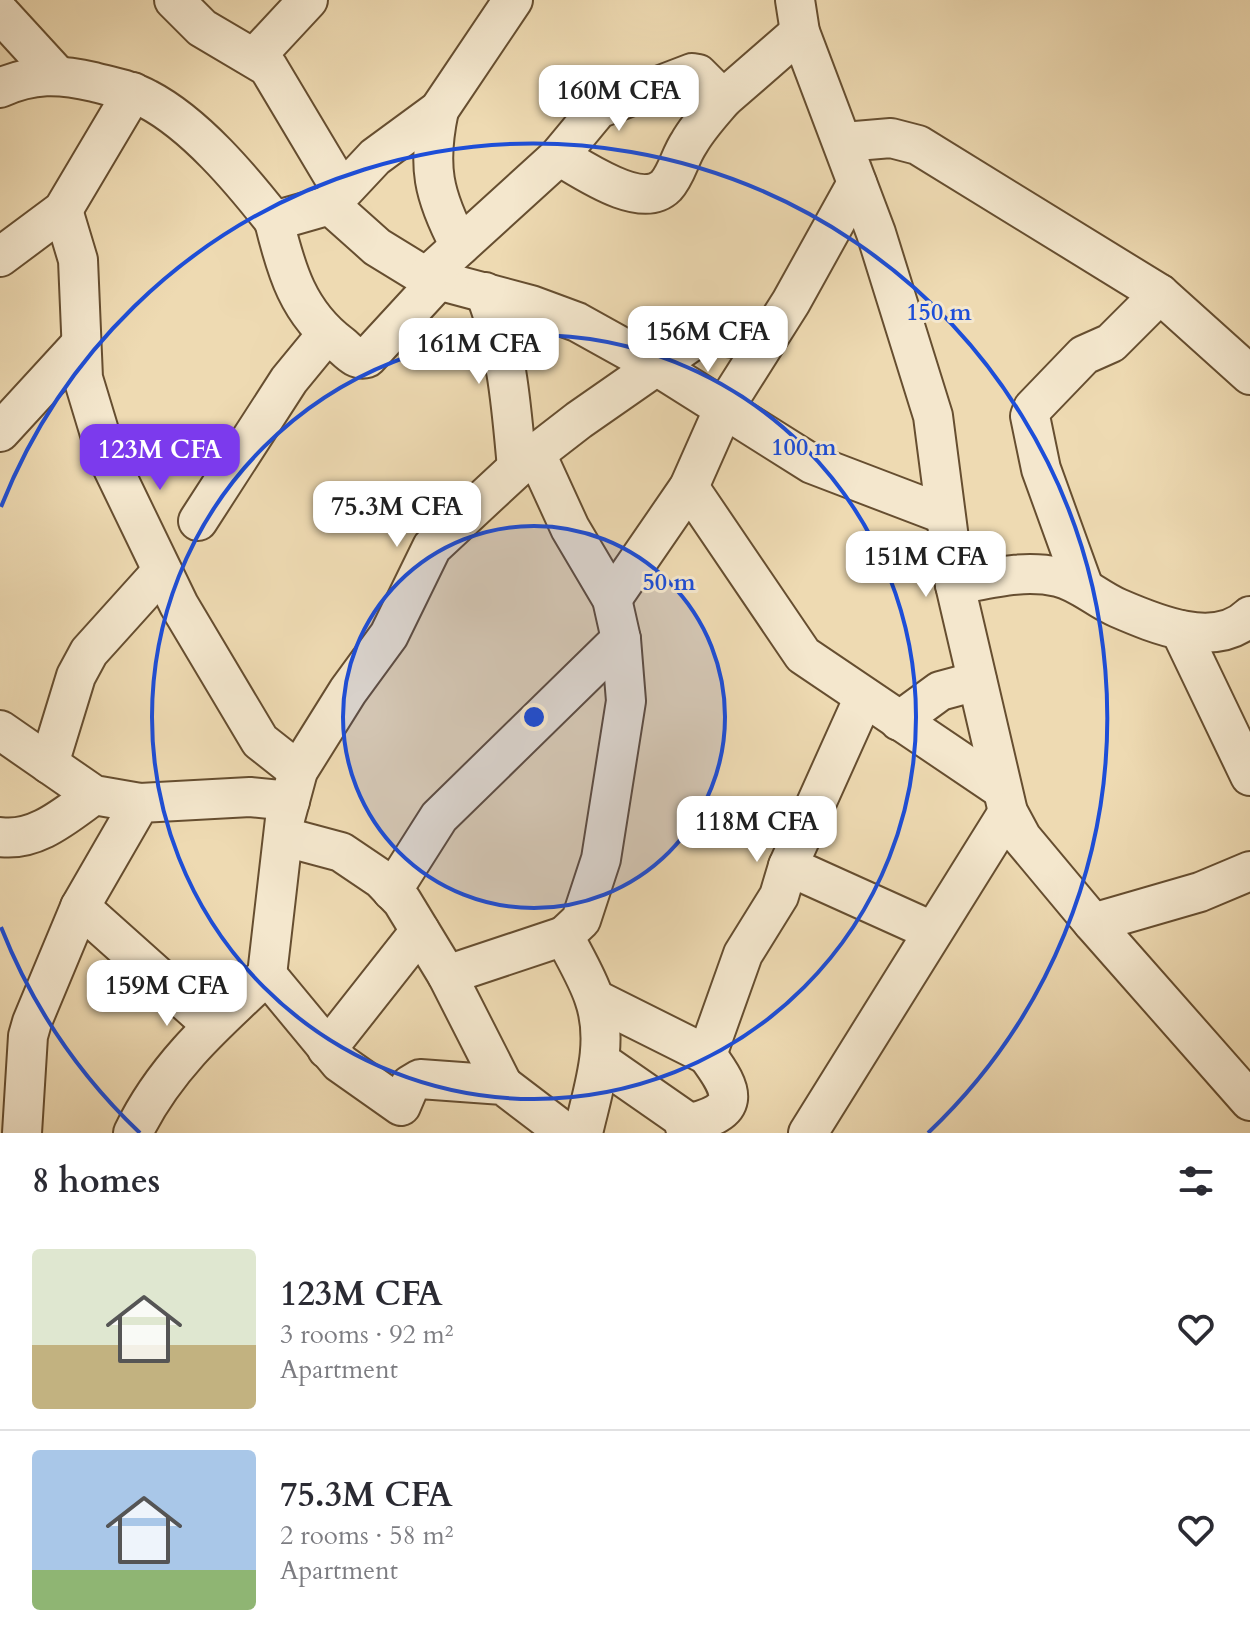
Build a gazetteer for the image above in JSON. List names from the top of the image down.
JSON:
{
  "page": {
    "price": [
      "160M CFA",
      "156M CFA",
      "161M CFA",
      "123M CFA",
      "75.3M CFA",
      "151M CFA",
      "118M CFA",
      "159M CFA"
    ],
    "heading": "8 homes",
    "list": [
      {
        "name": "123M CFA",
        "note": "3 rooms · 92 m² · Apartment"
      },
      {
        "name": "75.3M CFA",
        "note": "2 rooms · 58 m² · Apartment"
      }
    ]
  },
  "rings": ["150 m", "100 m", "50 m"]
}
